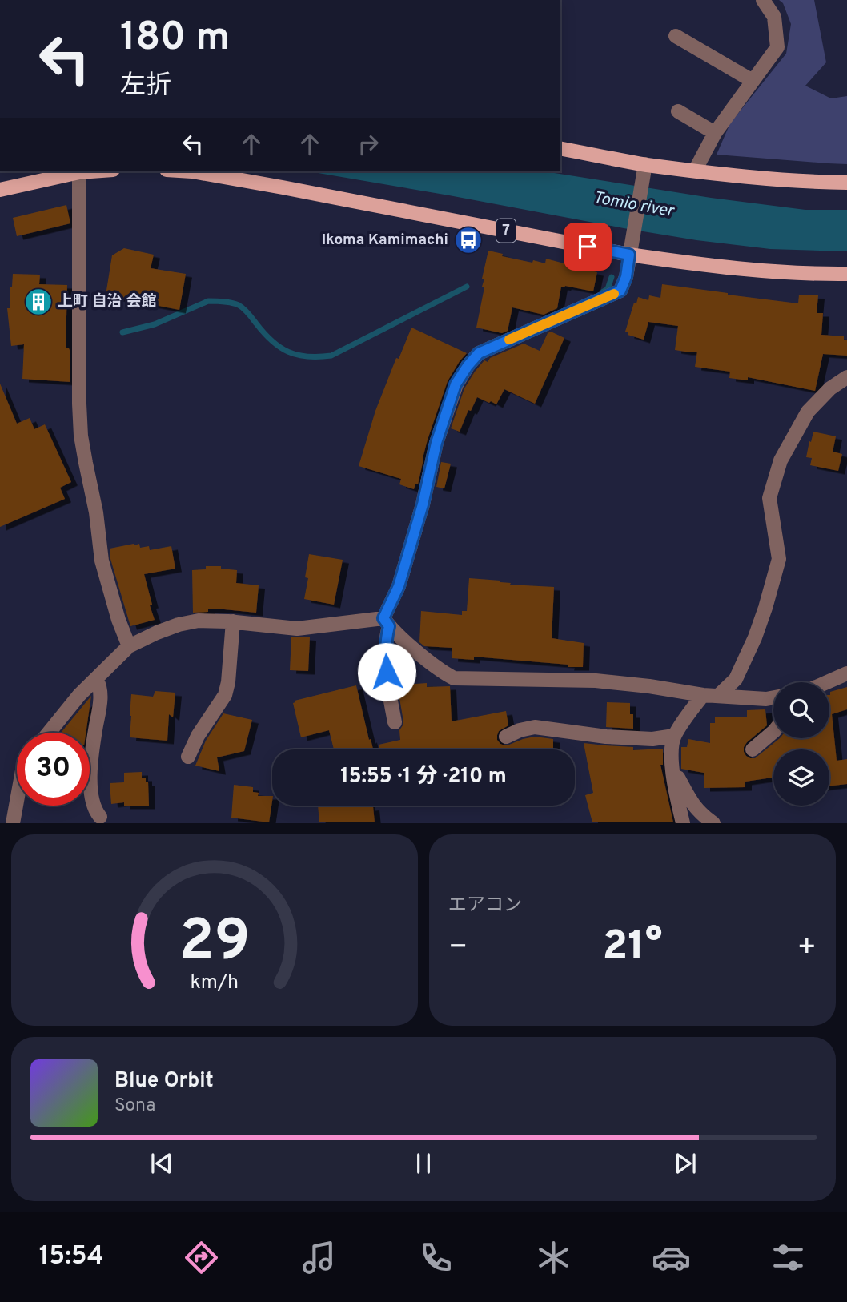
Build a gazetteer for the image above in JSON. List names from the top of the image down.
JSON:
{
  "streets": {
    "main road": ["7"]
  },
  "water": ["Tomio river"],
  "places": {
    "bus stop": ["Ikoma Kamimachi"],
    "building": ["上町 自治 会館"]
  },
  "page": {
    "turn": ["180 m", "左折"],
    "limit": "30",
    "trip": "15:55 · 1 分 · 210 m",
    "tile": "エアコン",
    "heat": ["−", "21°", "+"],
    "song": ["Blue Orbit", "Sona"],
    "tabs": "15:54",
    "gauge": ["29", "km/h"]
  }
}
